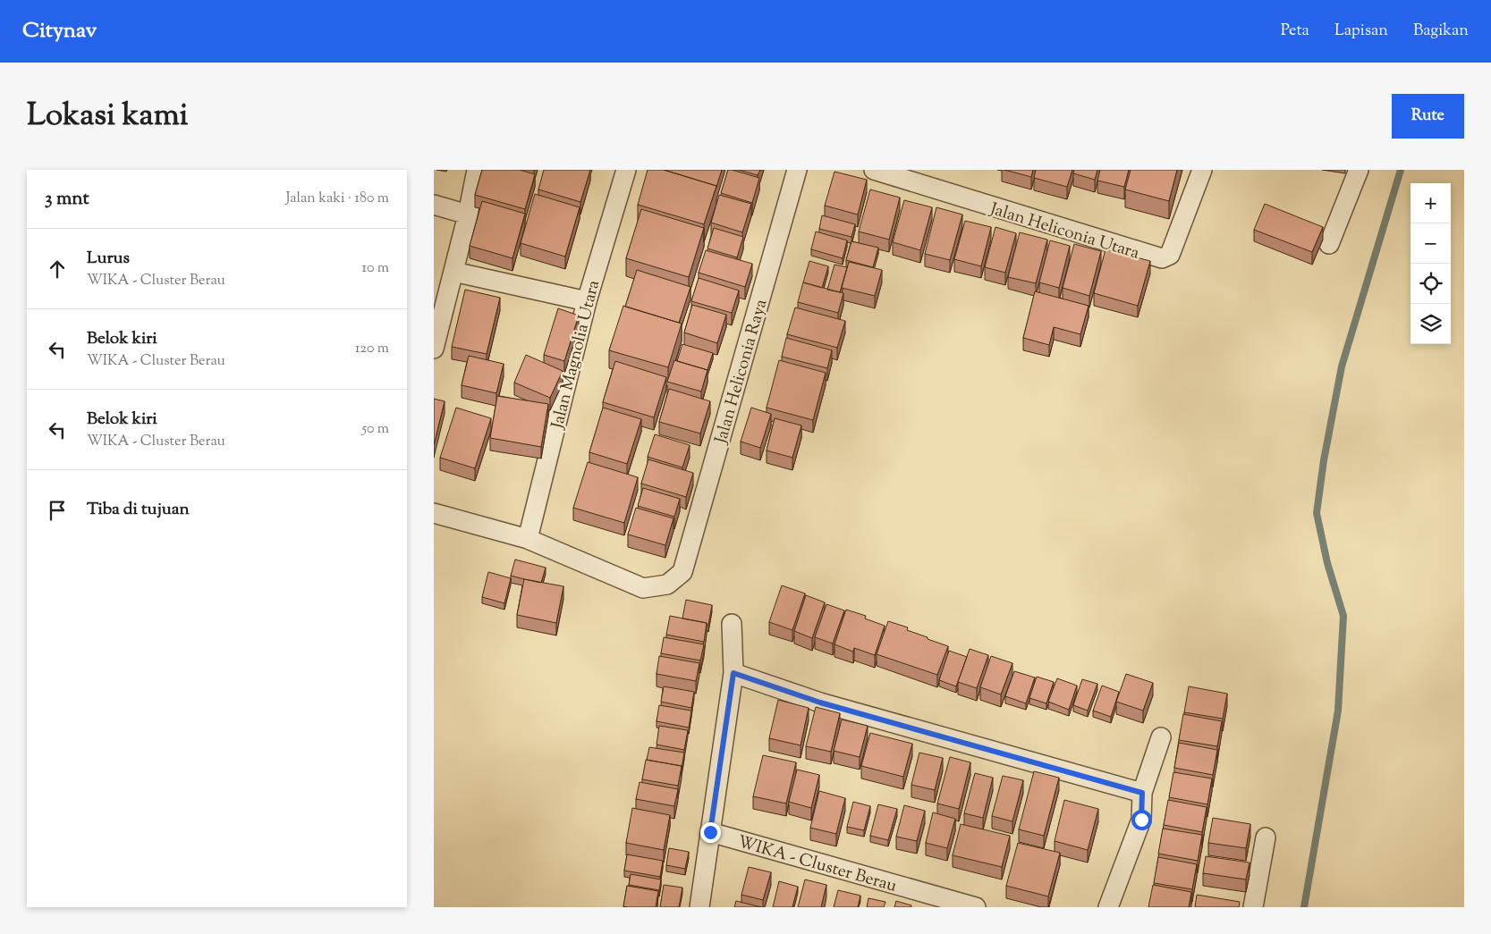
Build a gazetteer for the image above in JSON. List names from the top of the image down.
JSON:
{
  "streets": {
    "street": [
      "Jalan Heliconia Utara",
      "Jalan Magnolia Utara",
      "Jalan Heliconia Raya",
      "WIKA - Cluster Berau"
    ]
  },
  "crossings": [
    ["Jalan Magnolia Utara", "Jalan Heliconia Raya"]
  ],
  "page": {
    "header": "Citynav",
    "nav": ["Peta", "Lapisan", "Bagikan"],
    "title": "Lokasi kami",
    "buttons": "Rute",
    "heading": ["3 mnt", "Jalan kaki · 180 m"],
    "map_buttons": ["+", "−"],
    "list": [
      ["Lurus", "WIKA - Cluster Berau", "10 m"],
      ["Belok kiri", "WIKA - Cluster Berau", "120 m"],
      ["Belok kiri", "WIKA - Cluster Berau", "50 m"],
      "Tiba di tujuan"
    ]
  }
}
